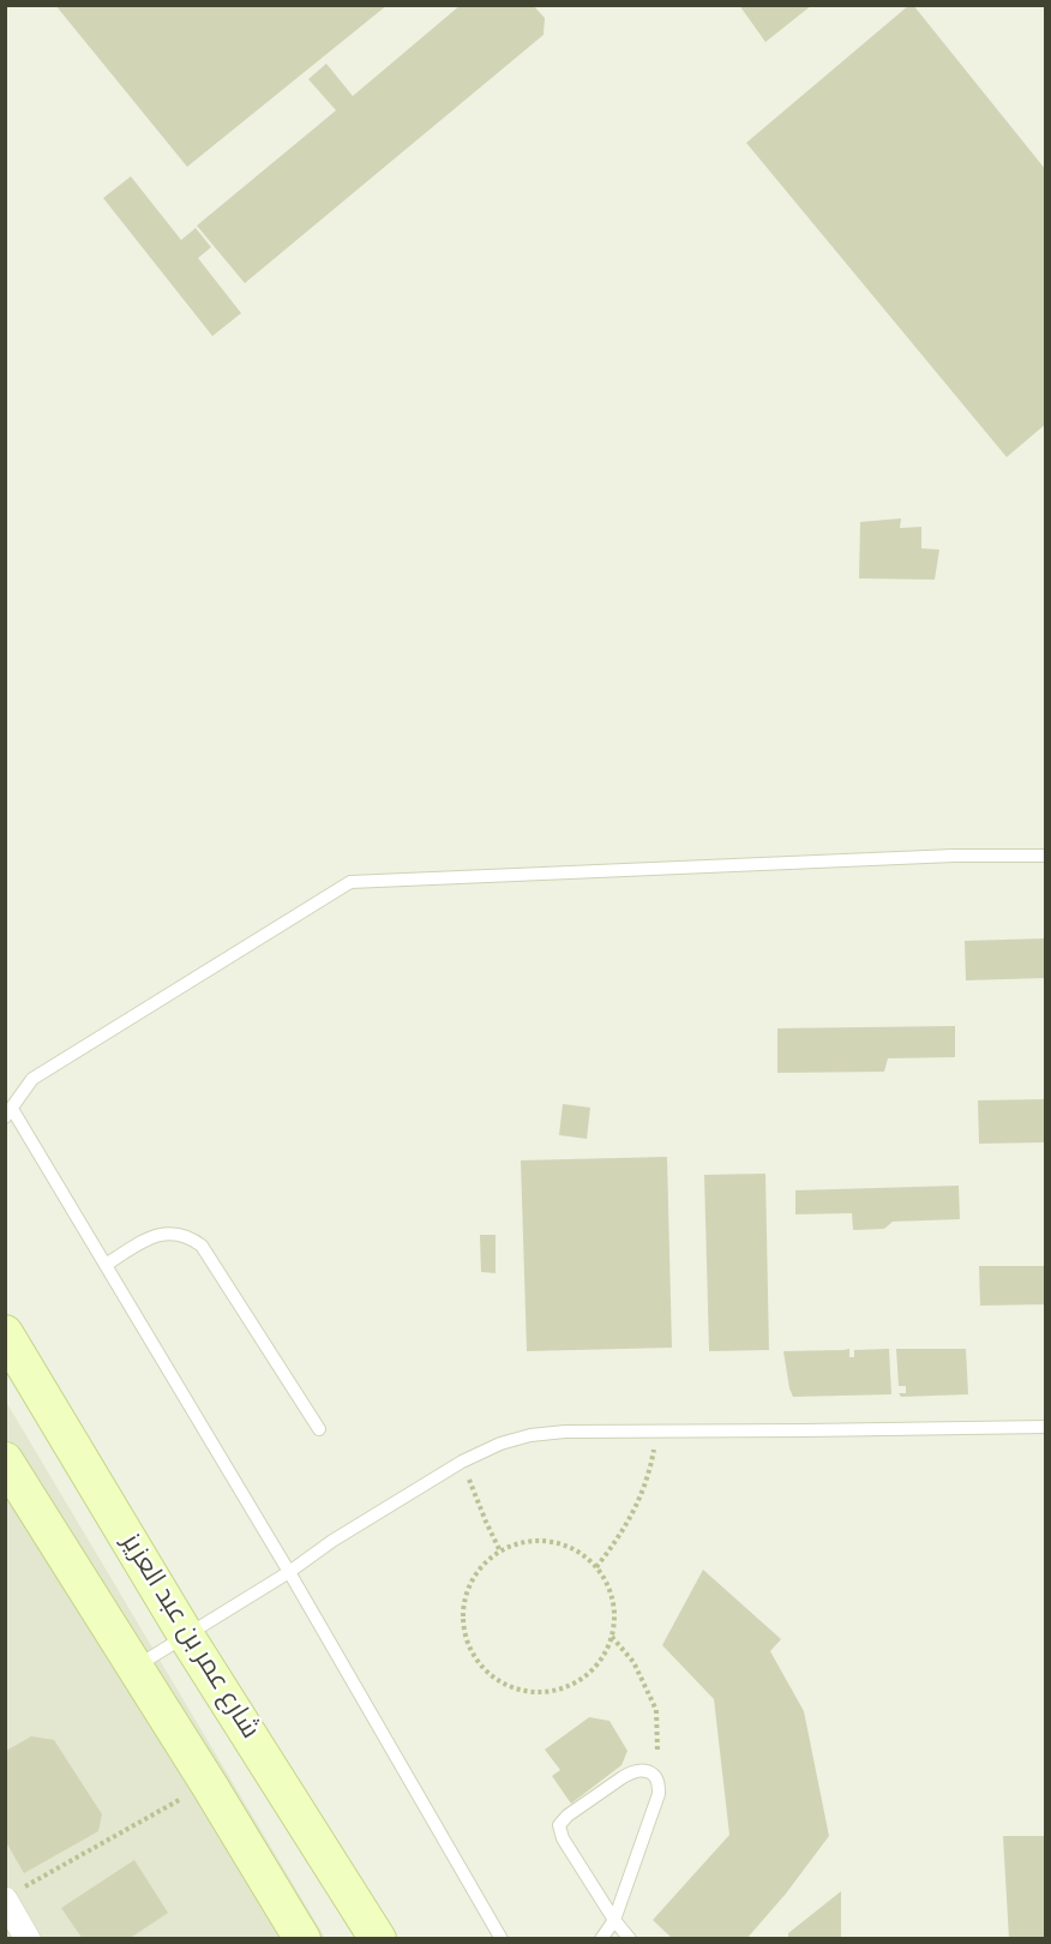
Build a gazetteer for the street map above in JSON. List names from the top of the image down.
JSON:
{
  "streets": {
    "street": ["شارع عمر بن عبد العزيز"]
  }
}
